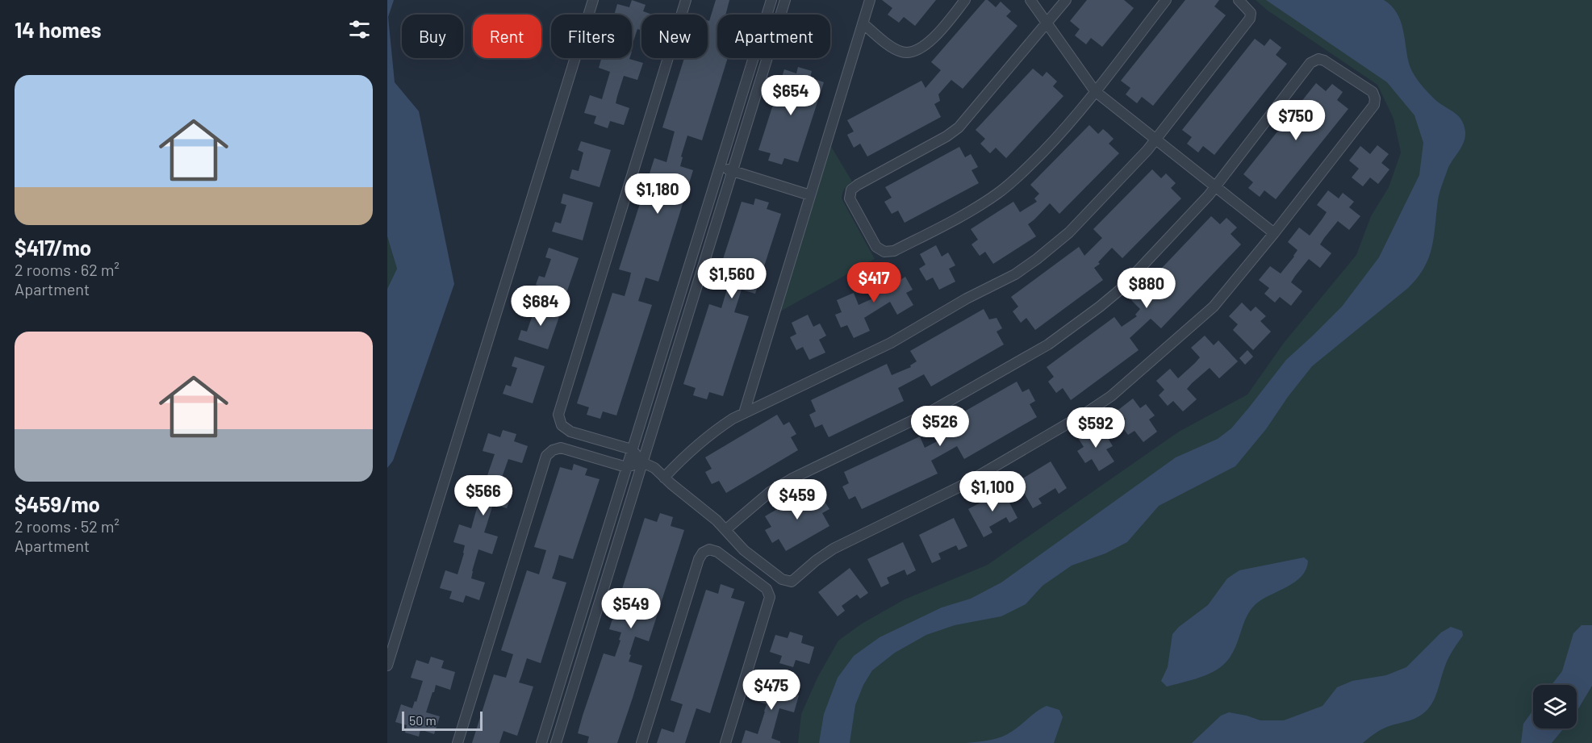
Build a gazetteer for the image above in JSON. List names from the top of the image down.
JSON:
{
  "scale_bar": "50 m",
  "page": {
    "heading": "14 homes",
    "chip": [
      "Buy",
      "Rent",
      "Filters",
      "New",
      "Apartment"
    ],
    "list": [
      {
        "name": "$417/mo",
        "note": "2 rooms · 62 m² · Apartment"
      },
      {
        "name": "$459/mo",
        "note": "2 rooms · 52 m² · Apartment"
      }
    ],
    "price": [
      "$654",
      "$750",
      "$1,180",
      "$1,560",
      "$417",
      "$880",
      "$684",
      "$526",
      "$592",
      "$1,100",
      "$566",
      "$459",
      "$549",
      "$475"
    ],
    "scale": "50 m"
  }
}
